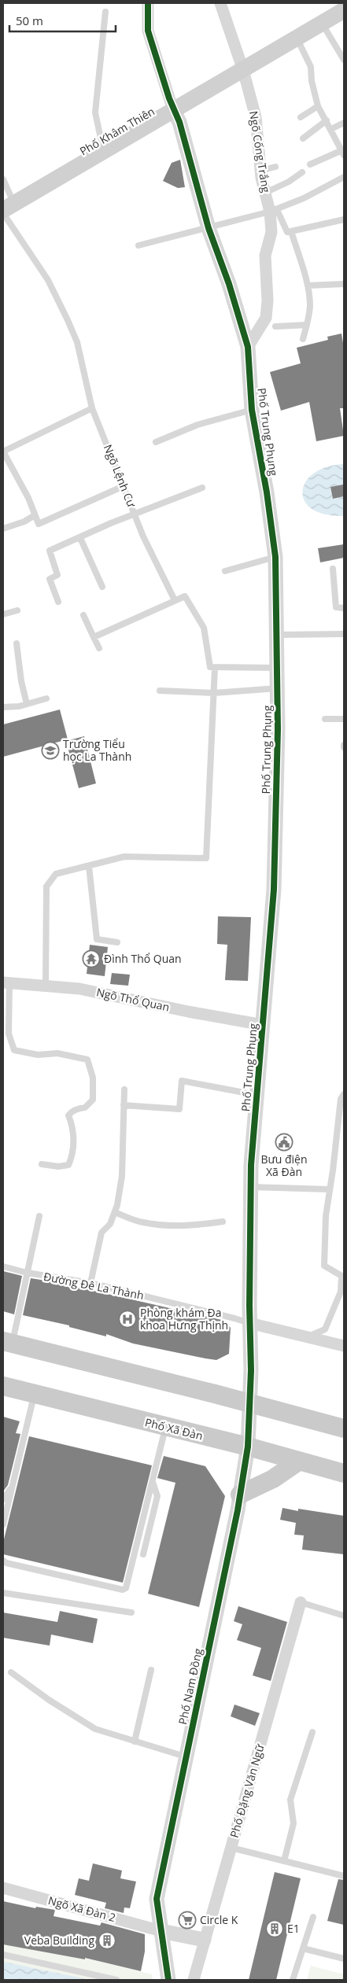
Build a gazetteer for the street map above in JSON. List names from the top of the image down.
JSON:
{
  "streets": {
    "main road": ["Phố Khâm Thiên", "Phố Xã Đàn"],
    "street": [
      "Ngõ Cống Trắng",
      "Phố Trung Phụng",
      "Ngõ Thổ Quan",
      "Đường Đê La Thành",
      "Phố Nam Đồng",
      "Phố Đặng Văn Ngữ",
      "Ngõ Xã Đàn 2"
    ],
    "lane": ["Ngõ Lệnh Cư"]
  },
  "crossings": [
    ["Phố Khâm Thiên", "Ngõ Cống Trắng"],
    ["Phố Khâm Thiên", "Phố Trung Phụng"],
    ["Phố Khâm Thiên", "Ngõ Lệnh Cư"],
    ["Ngõ Cống Trắng", "Phố Trung Phụng"],
    ["Phố Trung Phụng", "Ngõ Thổ Quan"],
    ["Phố Trung Phụng", "Đường Đê La Thành"],
    ["Phố Trung Phụng", "Phố Xã Đàn"],
    ["Phố Trung Phụng", "Phố Nam Đồng"],
    ["Phố Xã Đàn", "Phố Nam Đồng"],
    ["Phố Nam Đồng", "Ngõ Xã Đàn 2"]
  ],
  "places": {
    "school or university": ["Trường Tiểu học La Thành"],
    "temple": ["Đình Thổ Quan"],
    "public building": ["Bưu điện Xã Đàn"],
    "hospital": ["Phòng khám Đa khoa Hưng Thịnh"],
    "supermarket": ["Circle K"],
    "building": ["E1", "Veba Building"]
  },
  "scale_bar": "50 m"
}
